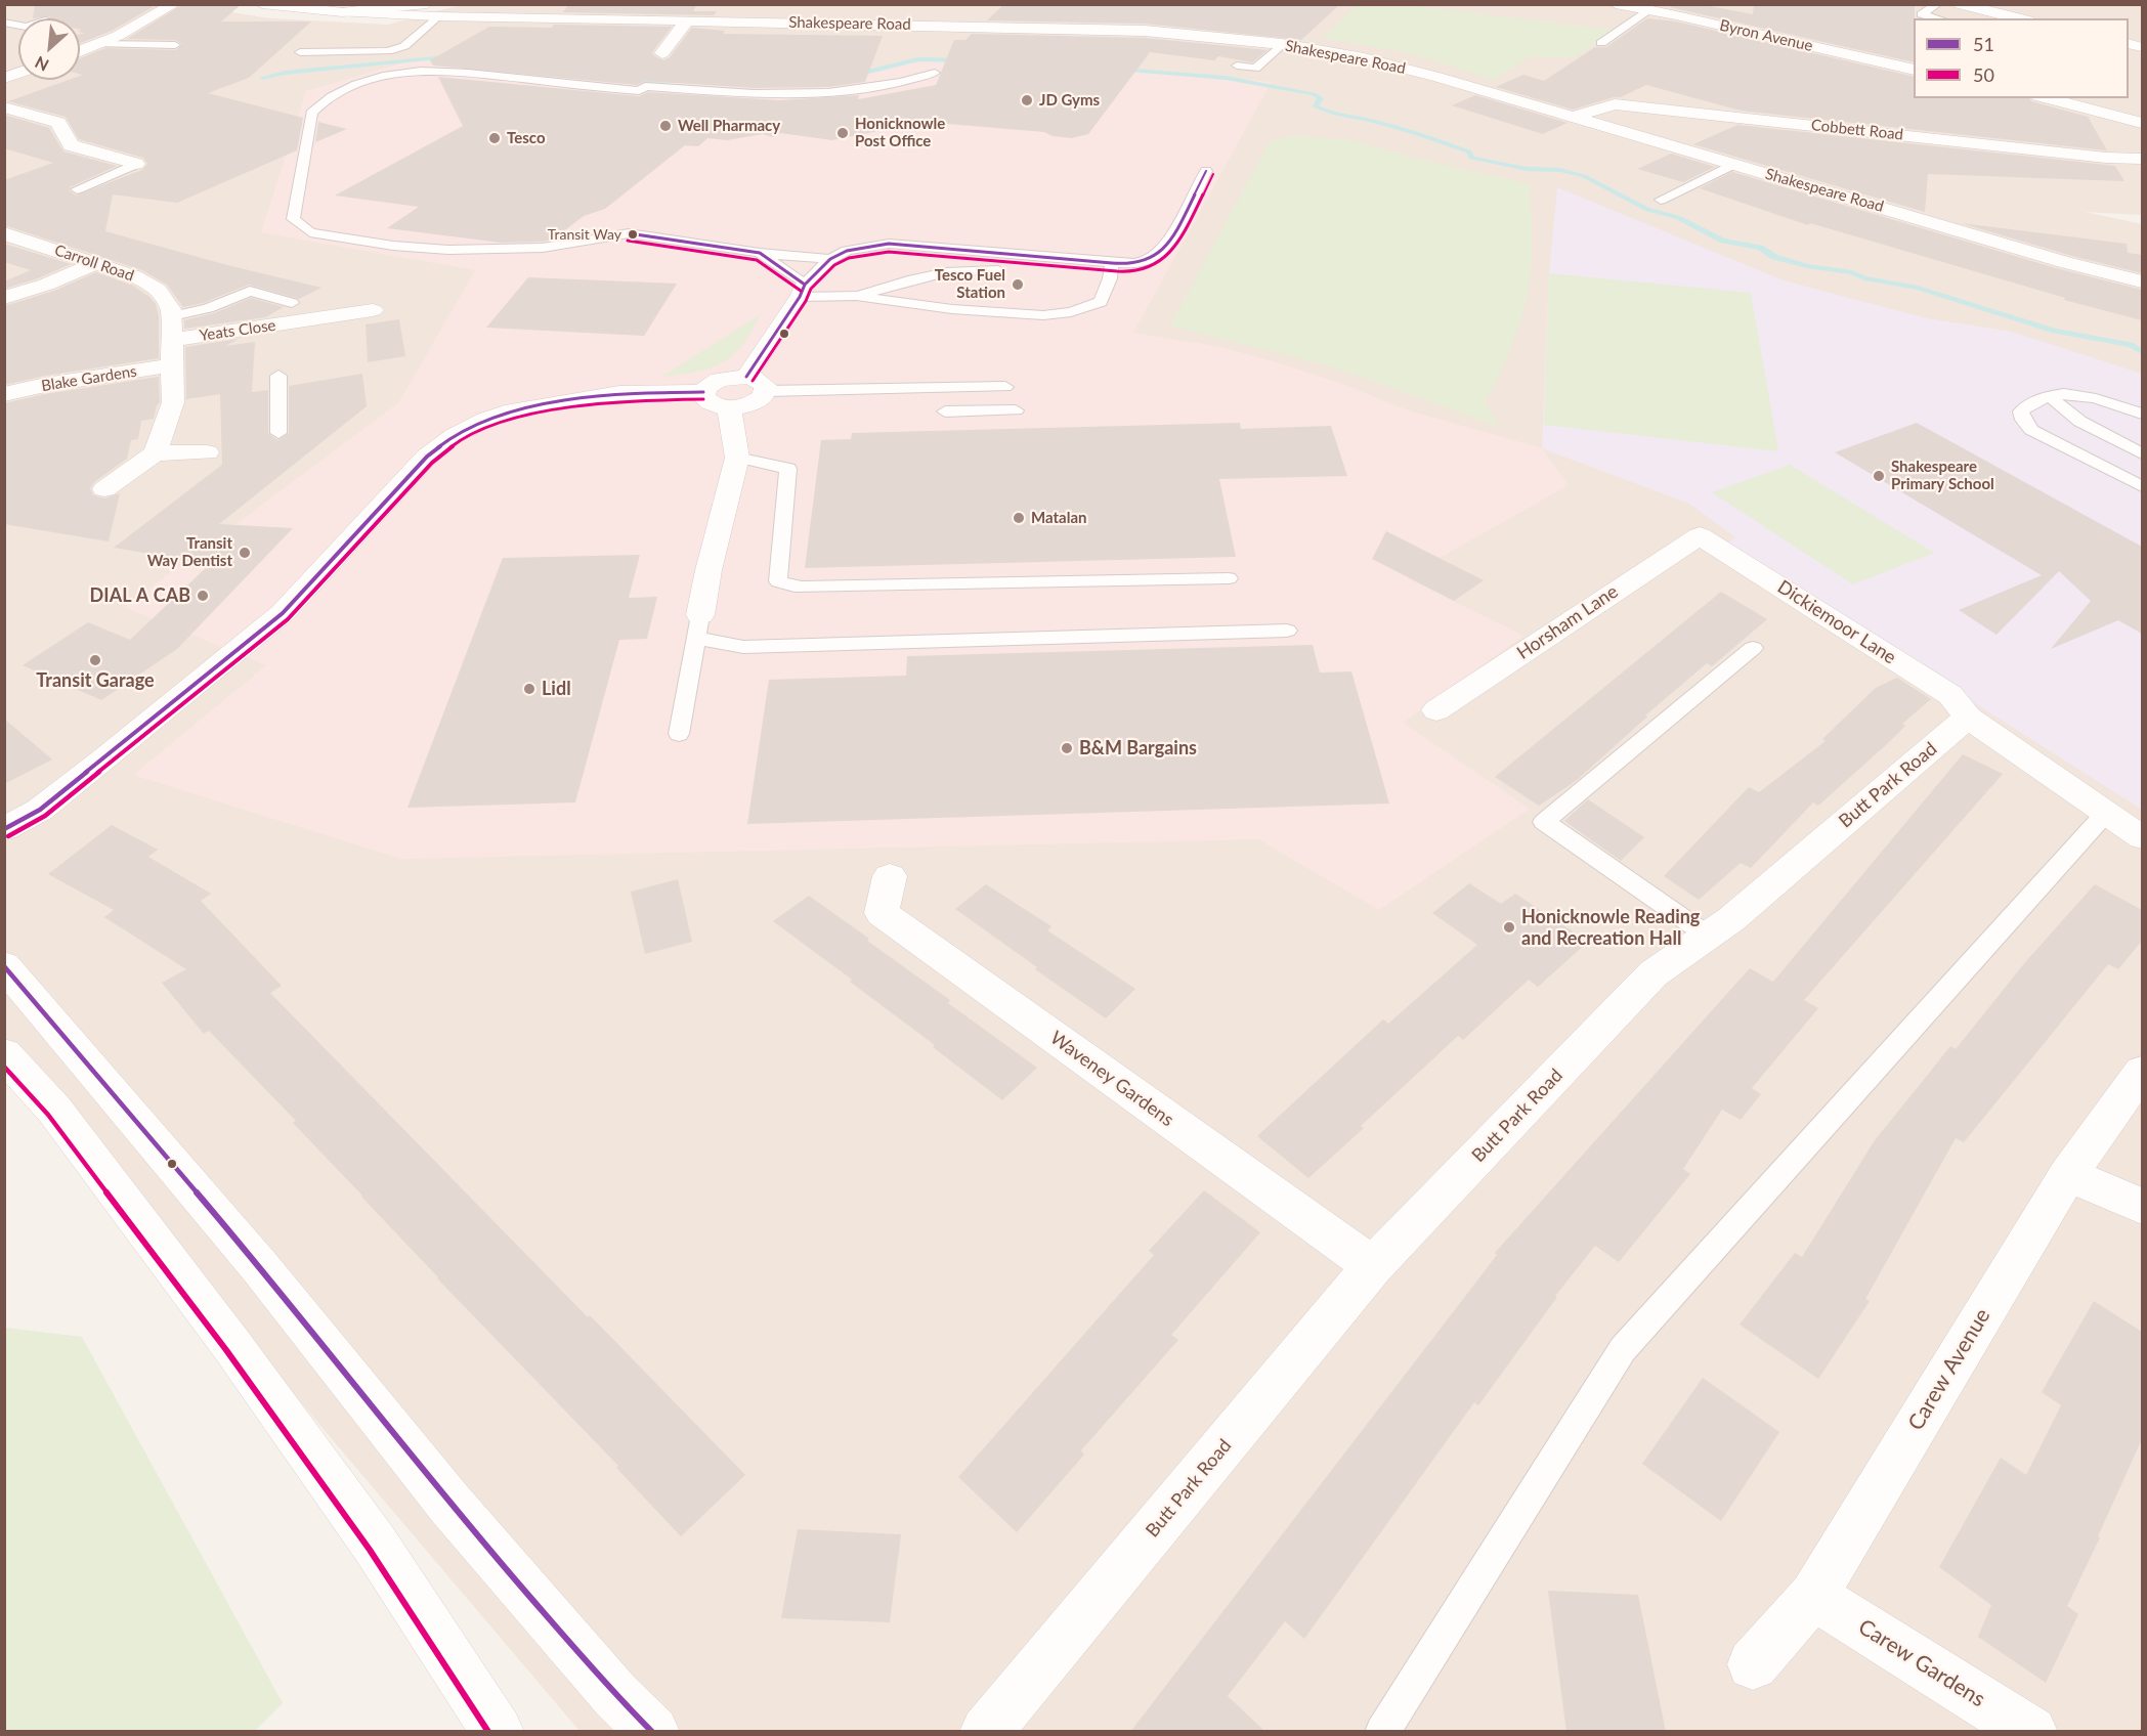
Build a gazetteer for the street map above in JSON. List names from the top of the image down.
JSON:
{
  "streets": {
    "street": [
      "Shakespeare Road",
      "Byron Avenue",
      "Cobbett Road",
      "Carroll Road",
      "Yeats Close",
      "Blake Gardens",
      "Horsham Lane",
      "Dickiemoor Lane",
      "Butt Park Road",
      "Waveney Gardens",
      "Carew Avenue",
      "Carew Gardens"
    ]
  },
  "crossings": [
    ["Shakespeare Road", "Cobbett Road"],
    ["Carroll Road", "Yeats Close"],
    ["Carroll Road", "Blake Gardens"],
    ["Horsham Lane", "Dickiemoor Lane"],
    ["Dickiemoor Lane", "Butt Park Road"],
    ["Butt Park Road", "Waveney Gardens"],
    ["Carew Avenue", "Carew Gardens"]
  ],
  "places": [
    "JD Gyms",
    "Well Pharmacy",
    "Honicknowle Post Office",
    "Tesco",
    "Transit Way",
    "Tesco Fuel Station",
    "Shakespeare Primary School",
    "Matalan",
    "Transit Way Dentist",
    "DIAL A CAB",
    "Transit Garage",
    "Lidl",
    "B&M Bargains",
    "Honicknowle Reading and Recreation Hall"
  ],
  "lines": ["transit line 51", "transit line 50"],
  "legend": ["51", "50"],
  "north": "bottom left"
}
